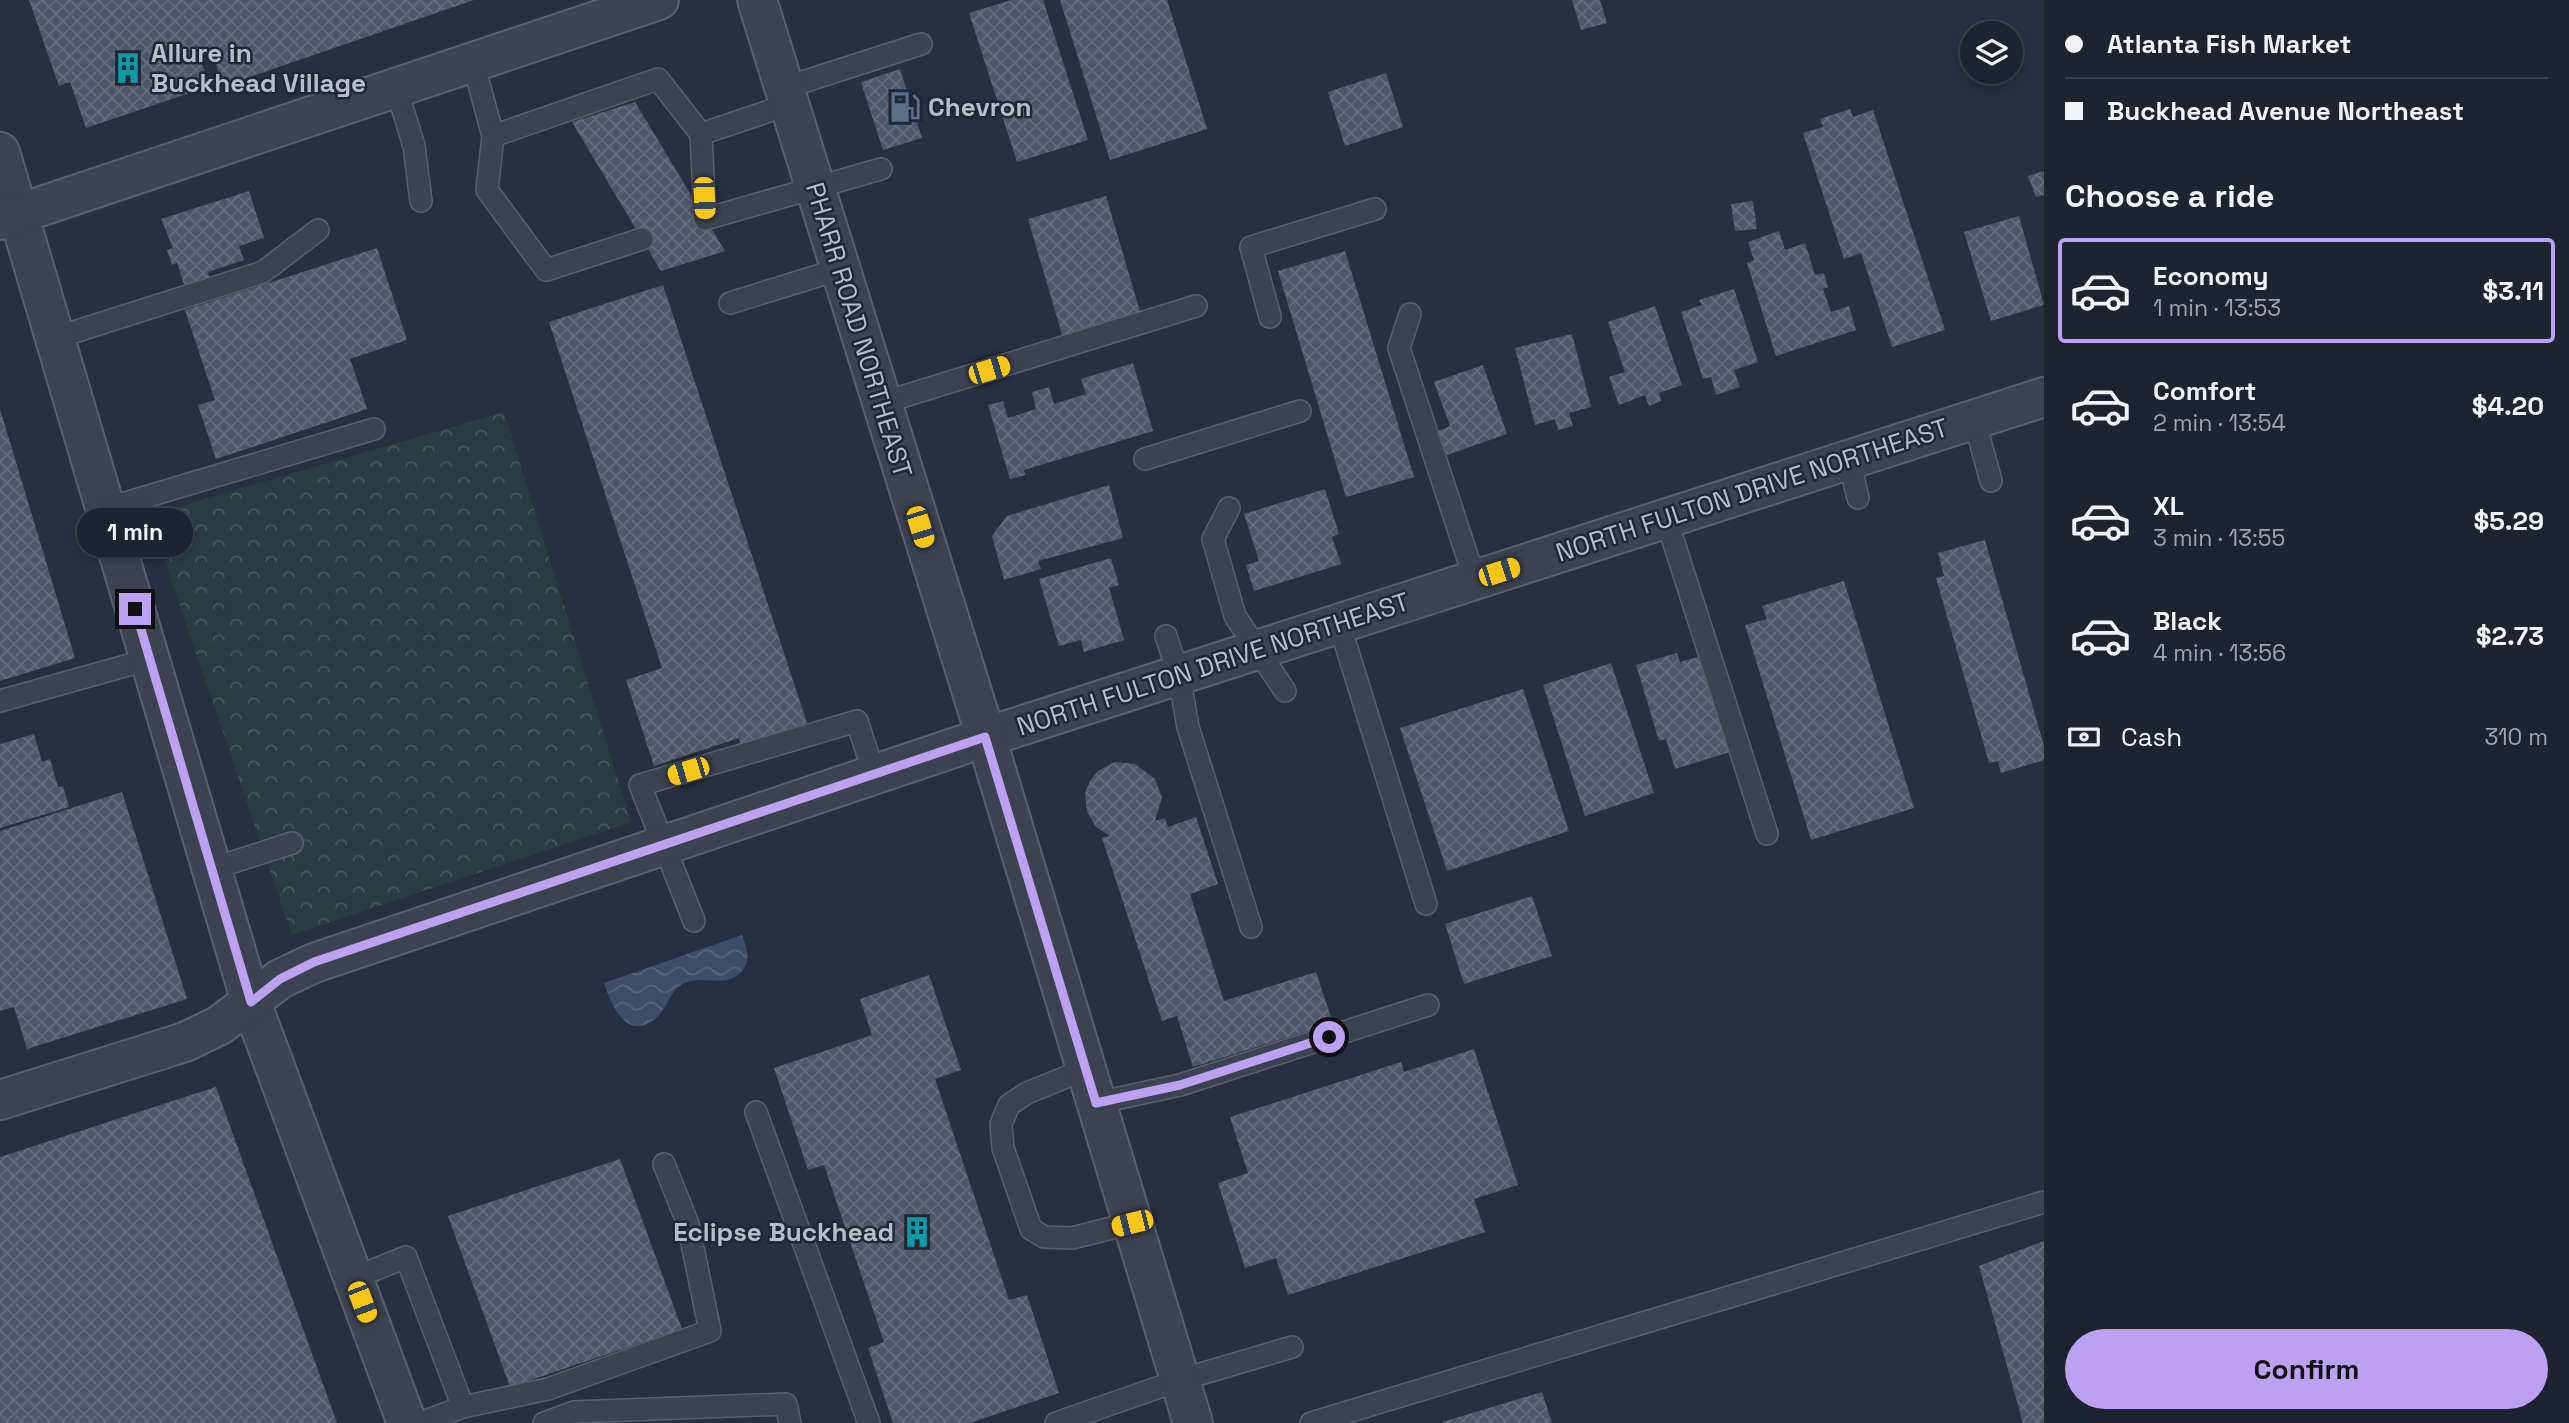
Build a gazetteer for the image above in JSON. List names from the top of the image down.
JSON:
{
  "streets": {
    "street": ["PHARR ROAD NORTHEAST", "NORTH FULTON DRIVE NORTHEAST"]
  },
  "crossings": [
    ["PHARR ROAD NORTHEAST", "NORTH FULTON DRIVE NORTHEAST"]
  ],
  "places": {
    "building": ["Allure in Buckhead Village", "Eclipse Buckhead"],
    "fuel station": ["Chevron"]
  },
  "page": {
    "banner": ["Atlanta Fish Market", "Buckhead Avenue Northeast"],
    "heading": "Choose a ride",
    "list": [
      {
        "name": "Economy",
        "note": "1 min · 13:53",
        "value": "$3.11"
      },
      {
        "name": "Comfort",
        "note": "2 min · 13:54",
        "value": "$4.20"
      },
      {
        "name": "XL",
        "note": "3 min · 13:55",
        "value": "$5.29"
      },
      {
        "name": "Black",
        "note": "4 min · 13:56",
        "value": "$2.73"
      }
    ],
    "bubble": "1 min",
    "pay": ["Cash", "310 m"],
    "buttons": "Confirm"
  }
}
